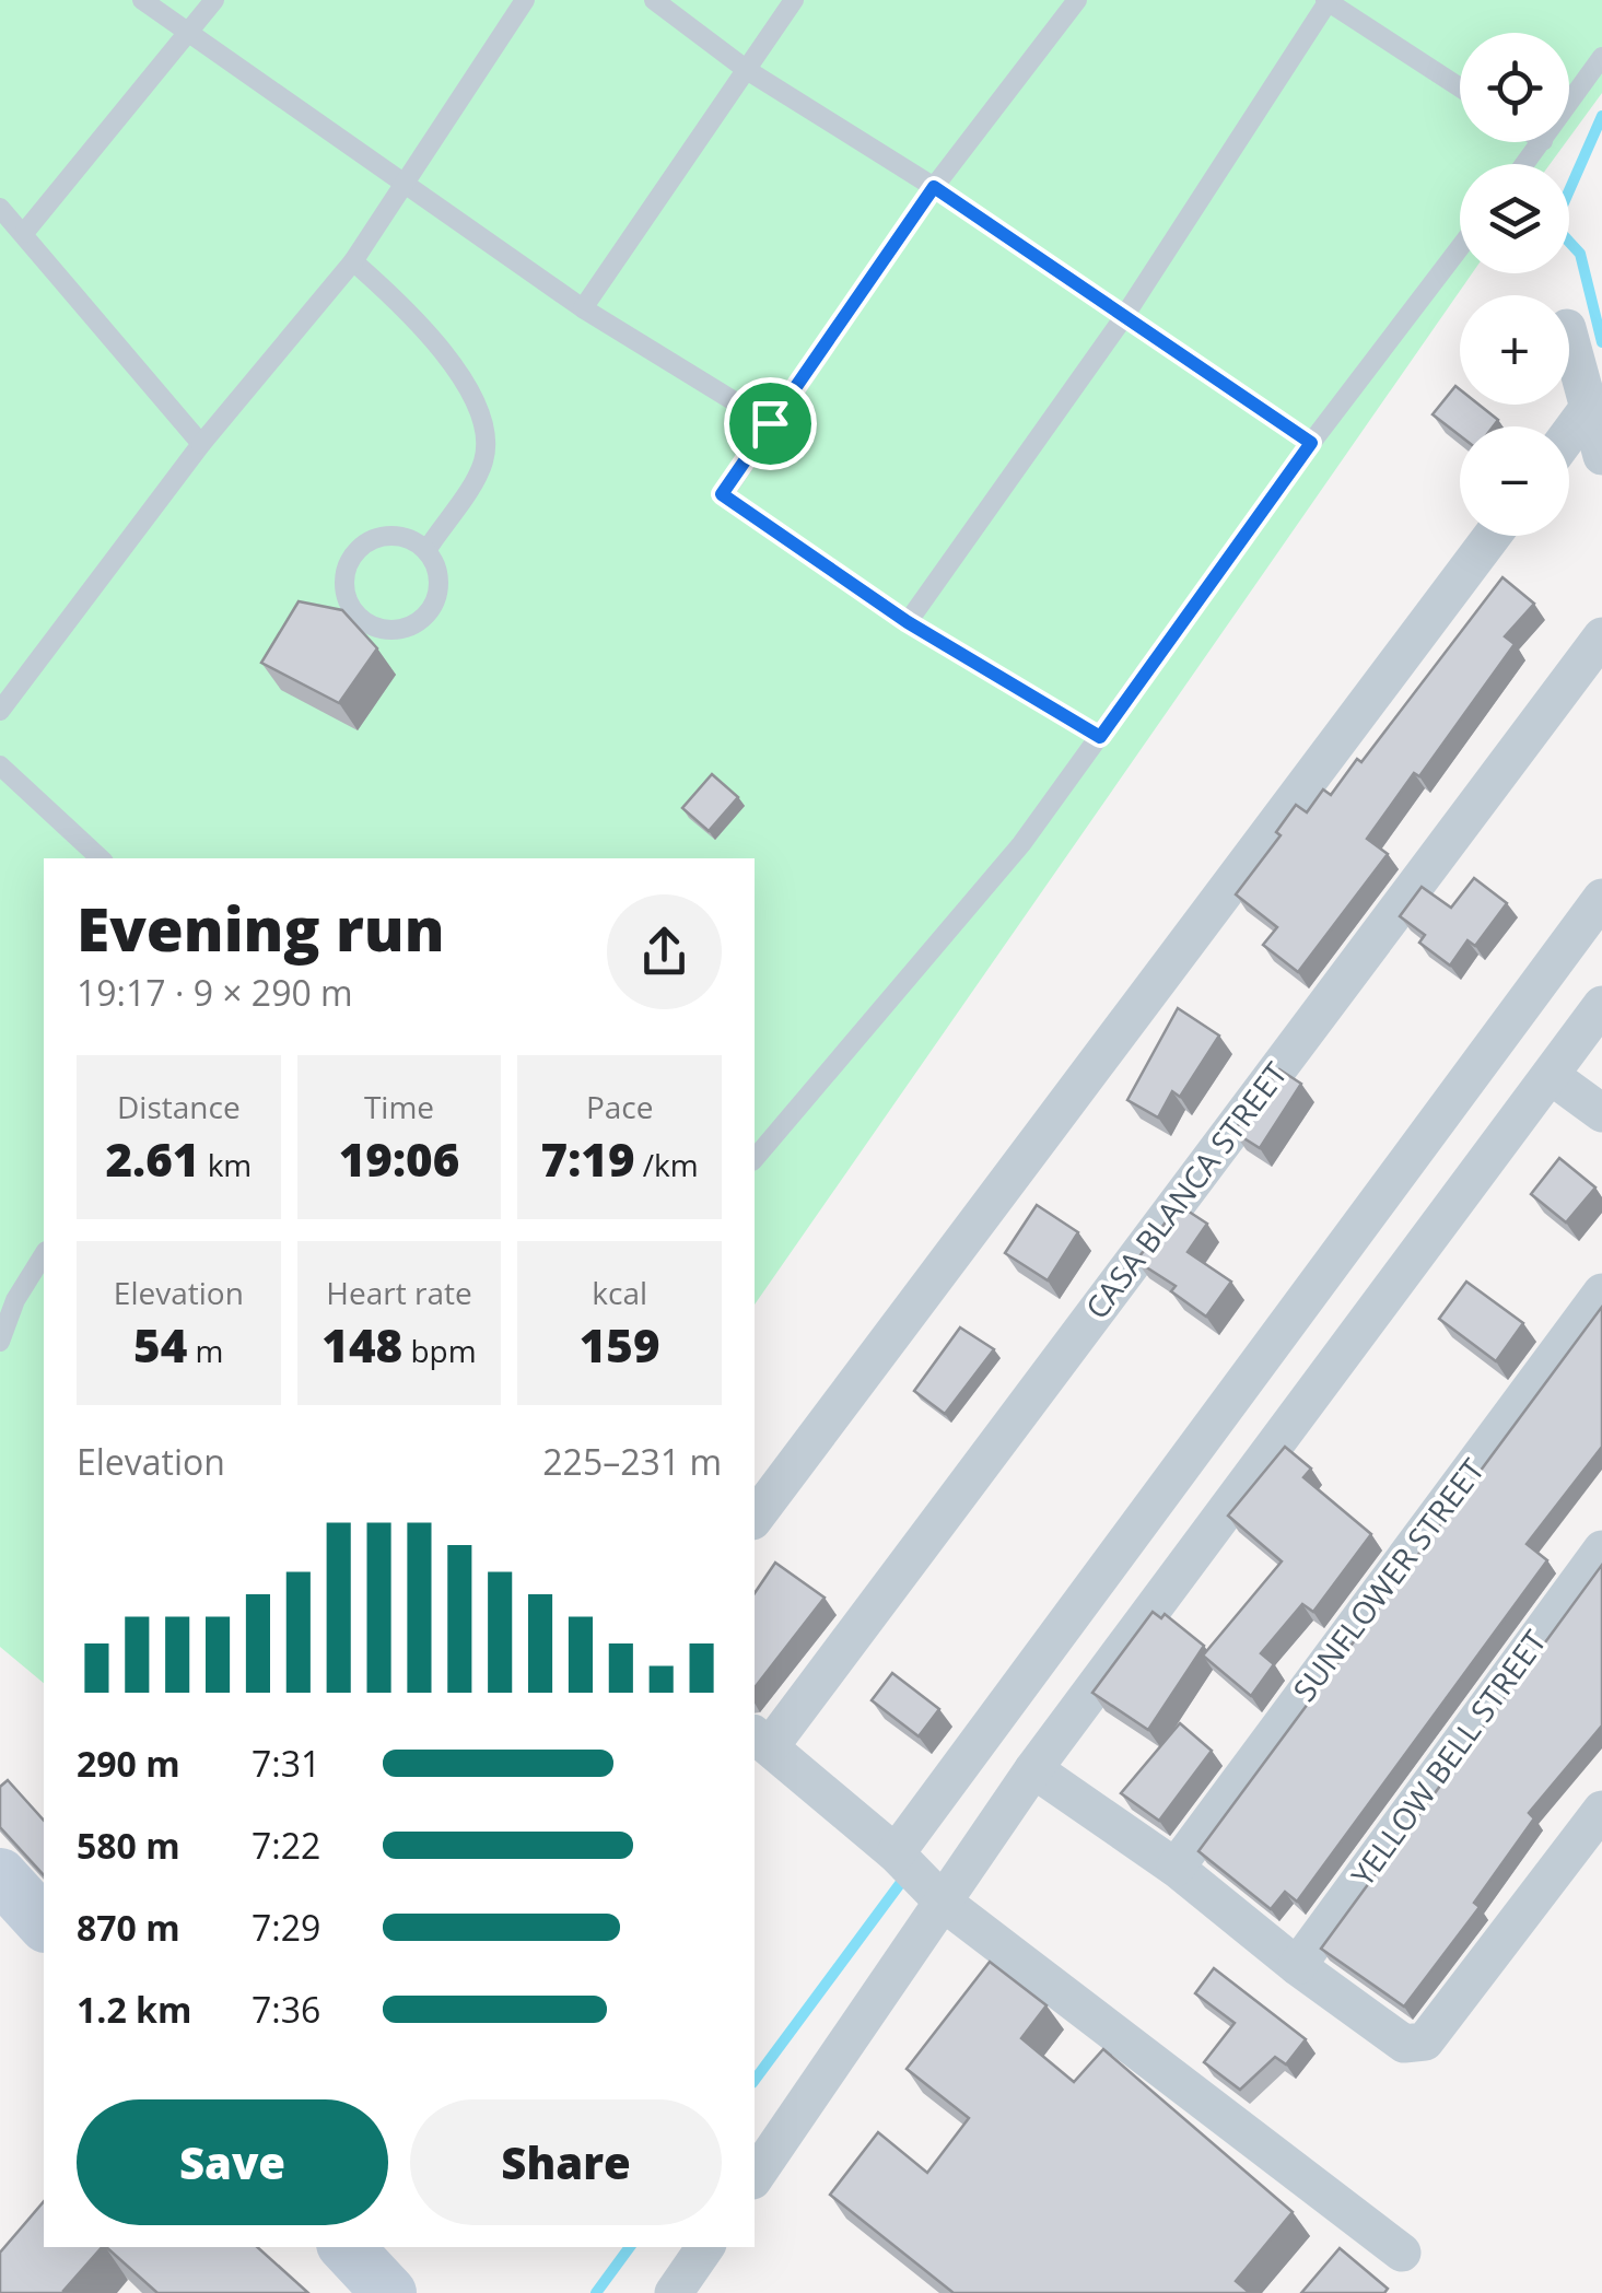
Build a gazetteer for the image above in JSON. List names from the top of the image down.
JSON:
{
  "streets": {
    "street": ["CASA BLANCA STREET", "SUNFLOWER STREET", "YELLOW BELL STREET"]
  },
  "page": {
    "map_buttons": ["+", "−"],
    "heading": ["Evening run", "19:17 · 9 × 290 m"],
    "stats": [
      ["Distance", "2.61 km"],
      ["Time", "19:06"],
      ["Pace", "7:19 /km"],
      ["Elevation", "54 m"],
      ["Heart rate", "148 bpm"],
      ["kcal", "159"]
    ],
    "chart": ["Elevation", "225–231 m"],
    "list": [
      {
        "name": "290 m",
        "note": "7:31"
      },
      {
        "name": "580 m",
        "note": "7:22"
      },
      {
        "name": "870 m",
        "note": "7:29"
      },
      {
        "name": "1.2 km",
        "note": "7:36"
      }
    ],
    "buttons": ["Save", "Share"]
  }
}
